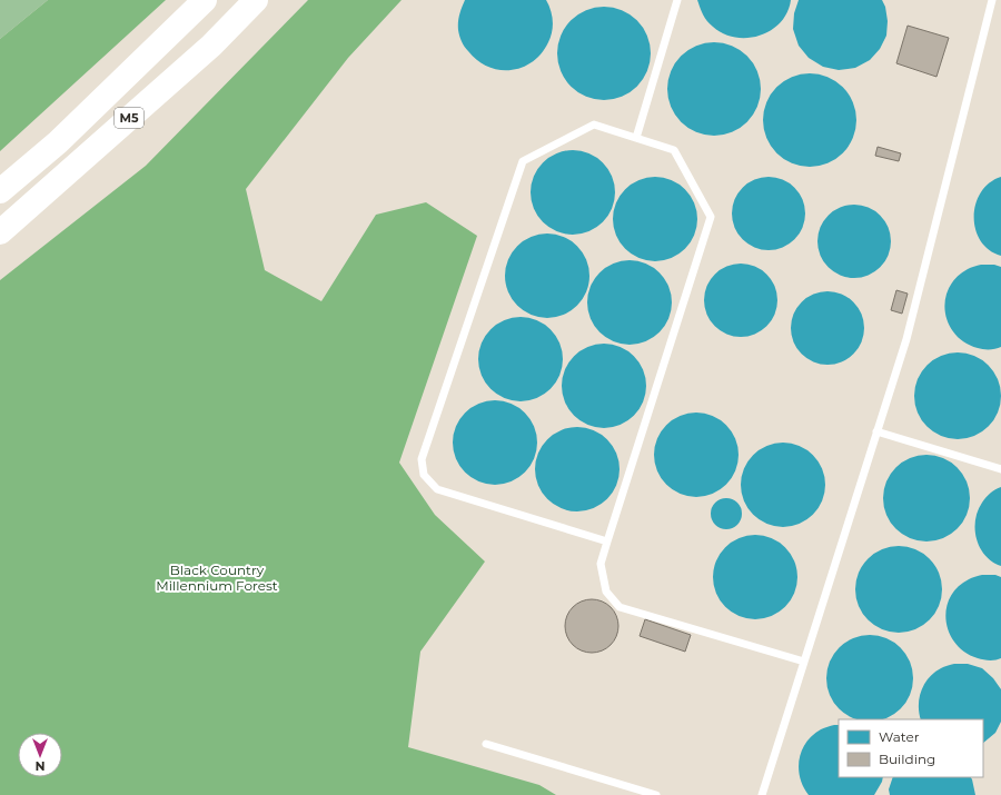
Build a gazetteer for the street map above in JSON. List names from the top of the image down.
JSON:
{
  "streets": {
    "highway": ["M5"]
  },
  "parks": ["Black Country Millennium Forest"],
  "legend": ["Water", "Building"],
  "north": "bottom"
}
